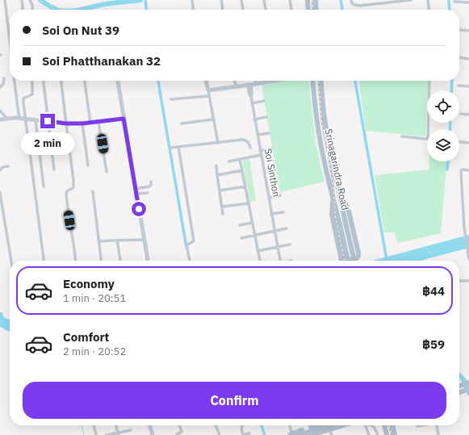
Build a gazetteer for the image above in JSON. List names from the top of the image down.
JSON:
{
  "streets": {
    "main road": ["Srinagarindra Road"],
    "street": ["Soi Sinthon"]
  },
  "page": {
    "banner": ["Soi On Nut 39", "Soi Phatthanakan 32"],
    "bubble": "2 min",
    "list": [
      {
        "name": "Economy",
        "note": "1 min · 20:51",
        "value": "฿44"
      },
      {
        "name": "Comfort",
        "note": "2 min · 20:52",
        "value": "฿59"
      }
    ],
    "buttons": "Confirm"
  }
}
